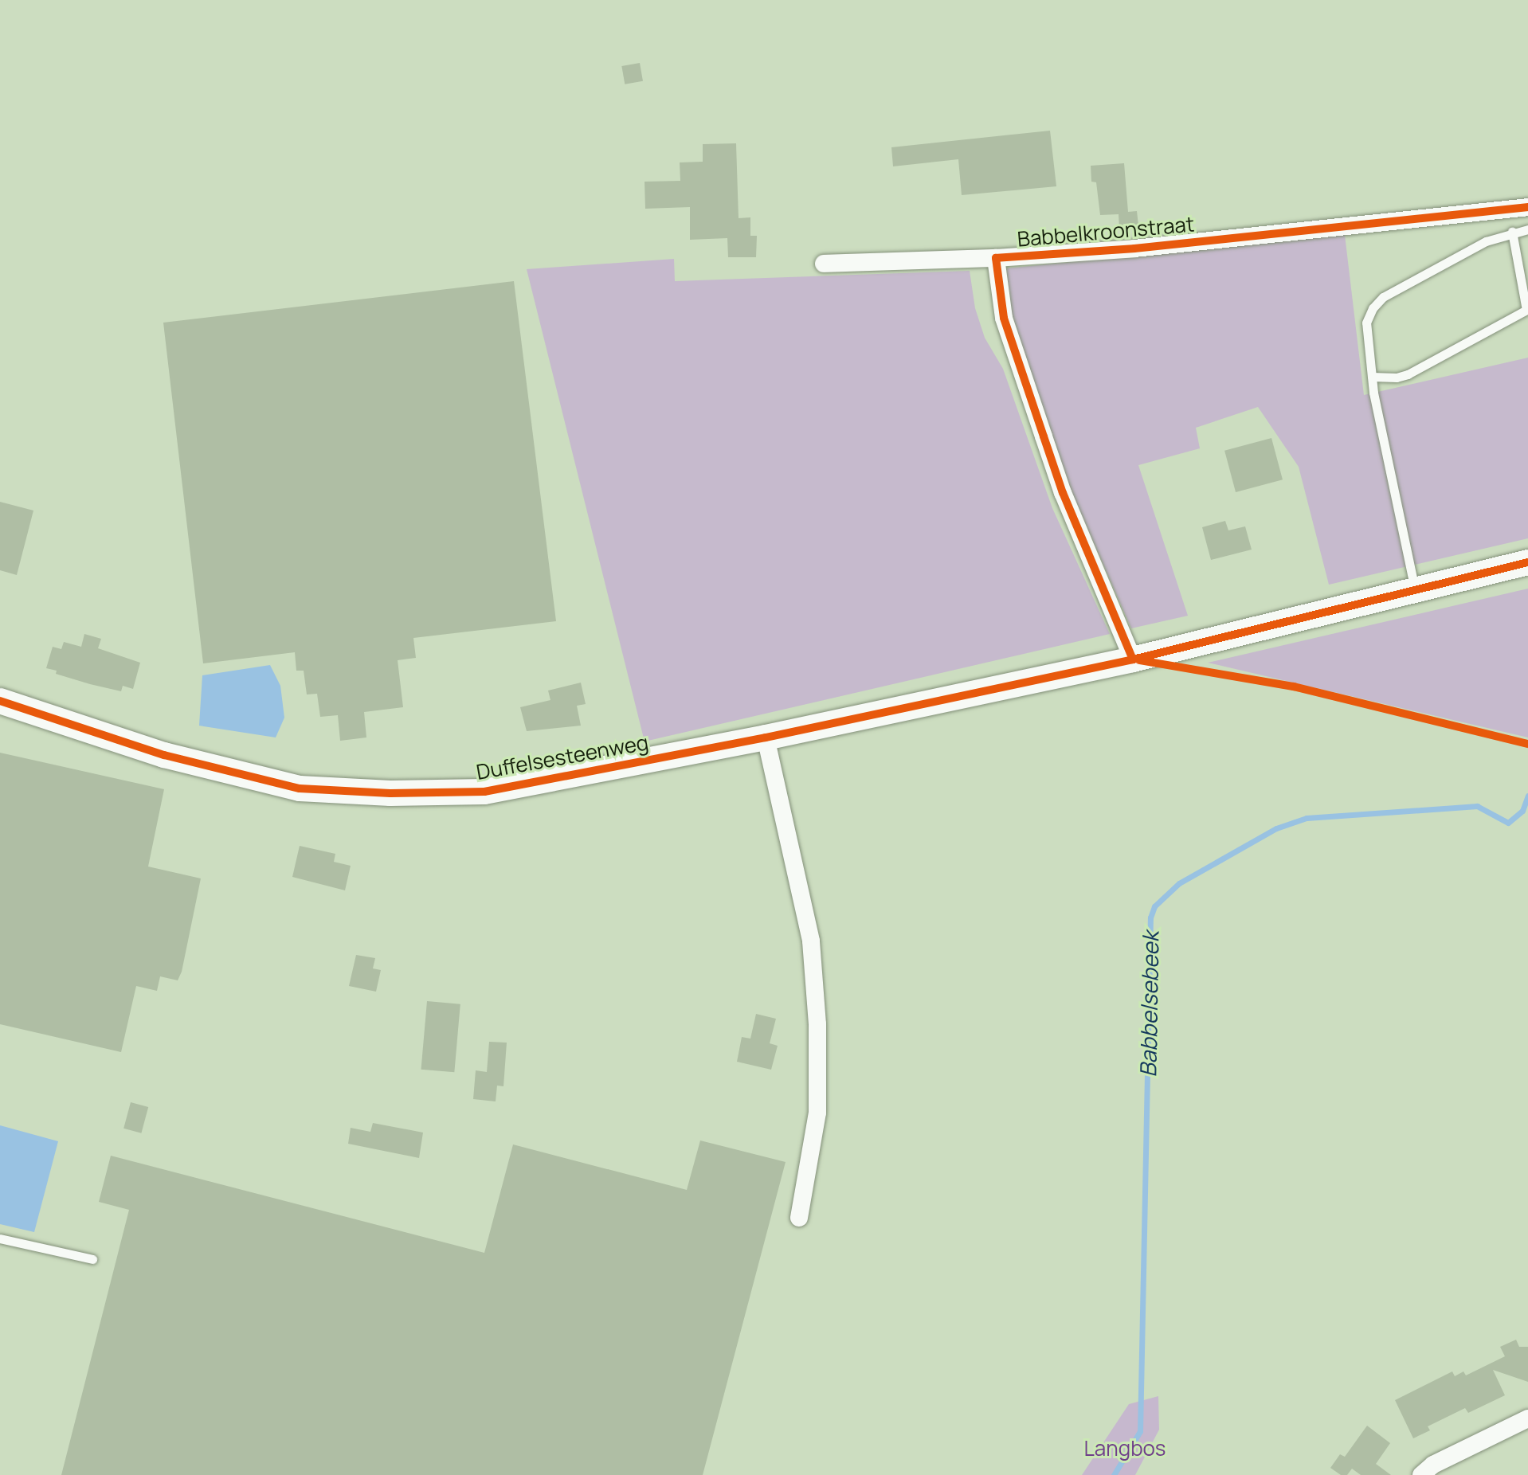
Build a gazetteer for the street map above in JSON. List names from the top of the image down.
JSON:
{
  "streets": {
    "street": ["Babbelkroonstraat", "Duffelsesteenweg"]
  },
  "crossings": [
    ["Babbelkroonstraat", "Duffelsesteenweg"]
  ],
  "water": ["Babbelsebeek"],
  "parks": ["Langbos"]
}
